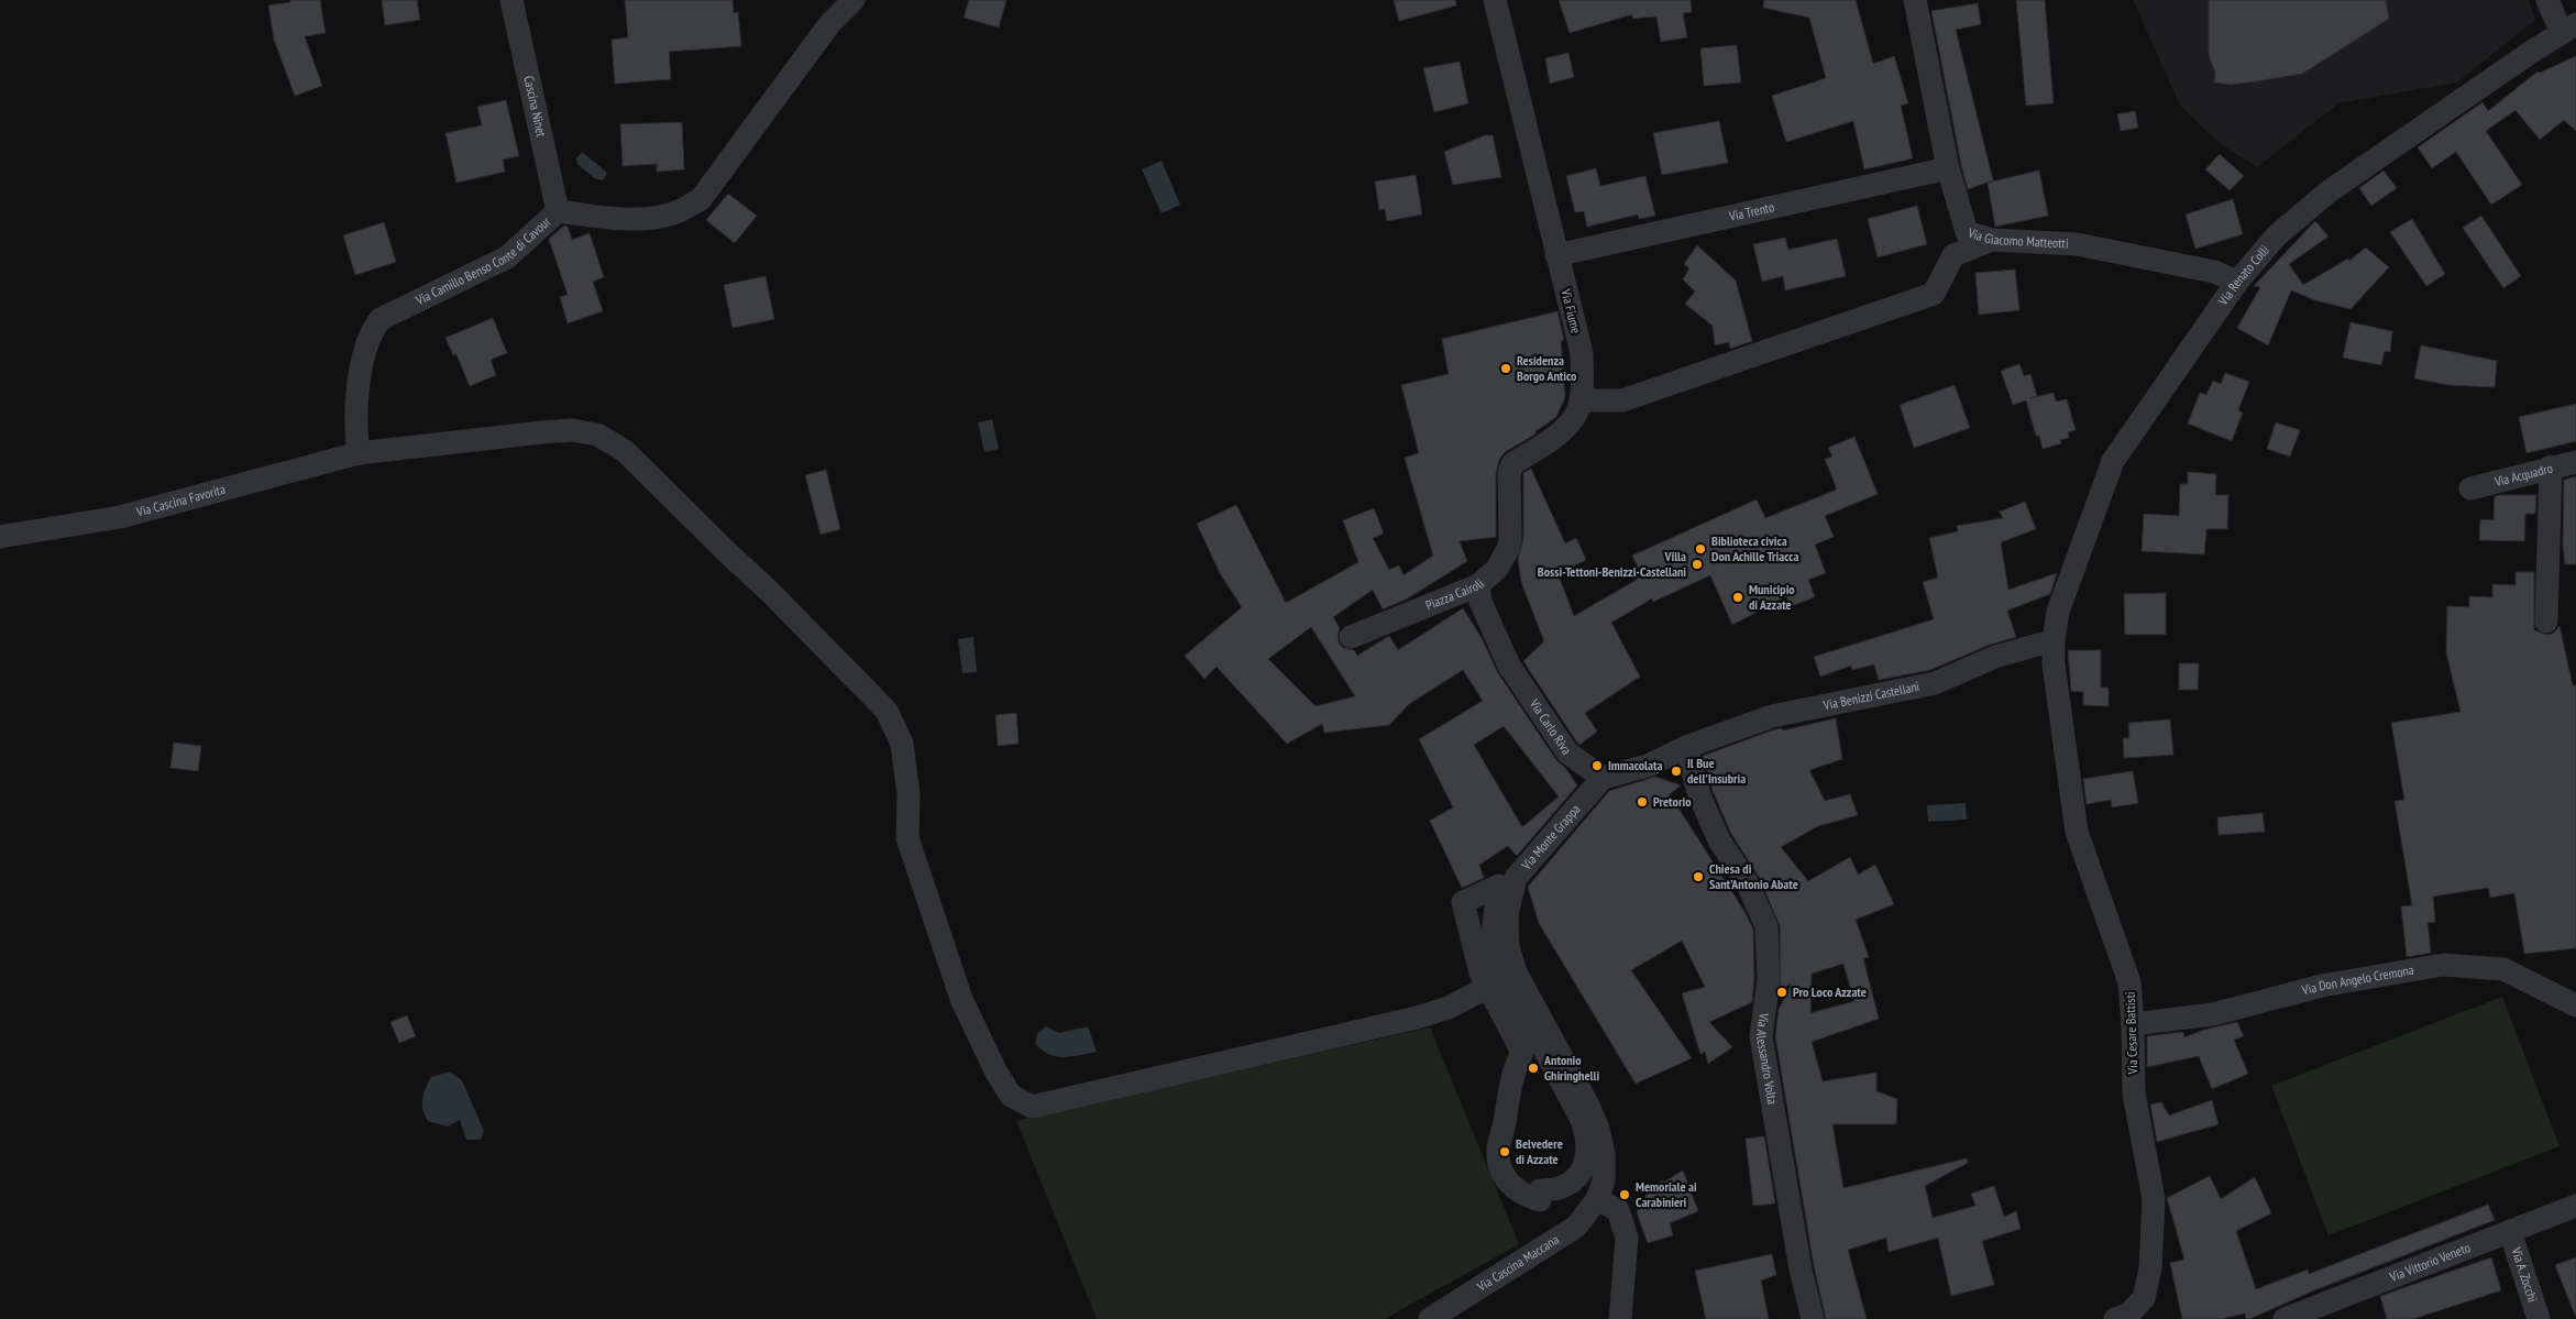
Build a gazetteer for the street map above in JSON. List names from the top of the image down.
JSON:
{
  "streets": {
    "street": [
      "Cascina Ninet",
      "Via Trento",
      "Via Giacomo Matteotti",
      "Via Camillo Benso Conte di Cavour",
      "Via Renato Colli",
      "Via Fiume",
      "Via Acquadro",
      "Via Cascina Favorita",
      "Piazza Cairoli",
      "Via Benizzi Castellani",
      "Via Carlo Riva",
      "Via Monte Grappa",
      "Via Don Angelo Cremona",
      "Via Cesare Battisti",
      "Via Alessandro Volta",
      "Via Vittorio Veneto",
      "Via Cascina Maccana",
      "Via A. Zocchi"
    ]
  },
  "crossings": [
    ["Cascina Ninet", "Via Camillo Benso Conte di Cavour"],
    ["Via Trento", "Via Giacomo Matteotti"],
    ["Via Trento", "Via Fiume"],
    ["Via Giacomo Matteotti", "Via Renato Colli"],
    ["Via Camillo Benso Conte di Cavour", "Via Cascina Favorita"],
    ["Via Renato Colli", "Via Benizzi Castellani"],
    ["Via Renato Colli", "Via Cesare Battisti"],
    ["Via Fiume", "Piazza Cairoli"],
    ["Via Cascina Favorita", "Via Monte Grappa"],
    ["Piazza Cairoli", "Via Carlo Riva"],
    ["Via Benizzi Castellani", "Via Cesare Battisti"],
    ["Via Benizzi Castellani", "Via Alessandro Volta"],
    ["Via Carlo Riva", "Via Monte Grappa"],
    ["Via Monte Grappa", "Via Cascina Maccana"],
    ["Via Don Angelo Cremona", "Via Cesare Battisti"],
    ["Via Vittorio Veneto", "Via A. Zocchi"]
  ],
  "places": [
    "Residenza Borgo Antico",
    "Biblioteca civica Don Achille Triacca",
    "Villa Bossi-Tettoni-Benizzi-Castellani",
    "Municipio di Azzate",
    "Immacolata",
    "Il Bue dell'Insubria",
    "Pretorio",
    "Chiesa di Sant'Antonio Abate",
    "Pro Loco Azzate",
    "Antonio Ghiringhelli",
    "Belvedere di Azzate",
    "Memoriale ai Carabinieri"
  ]
}
